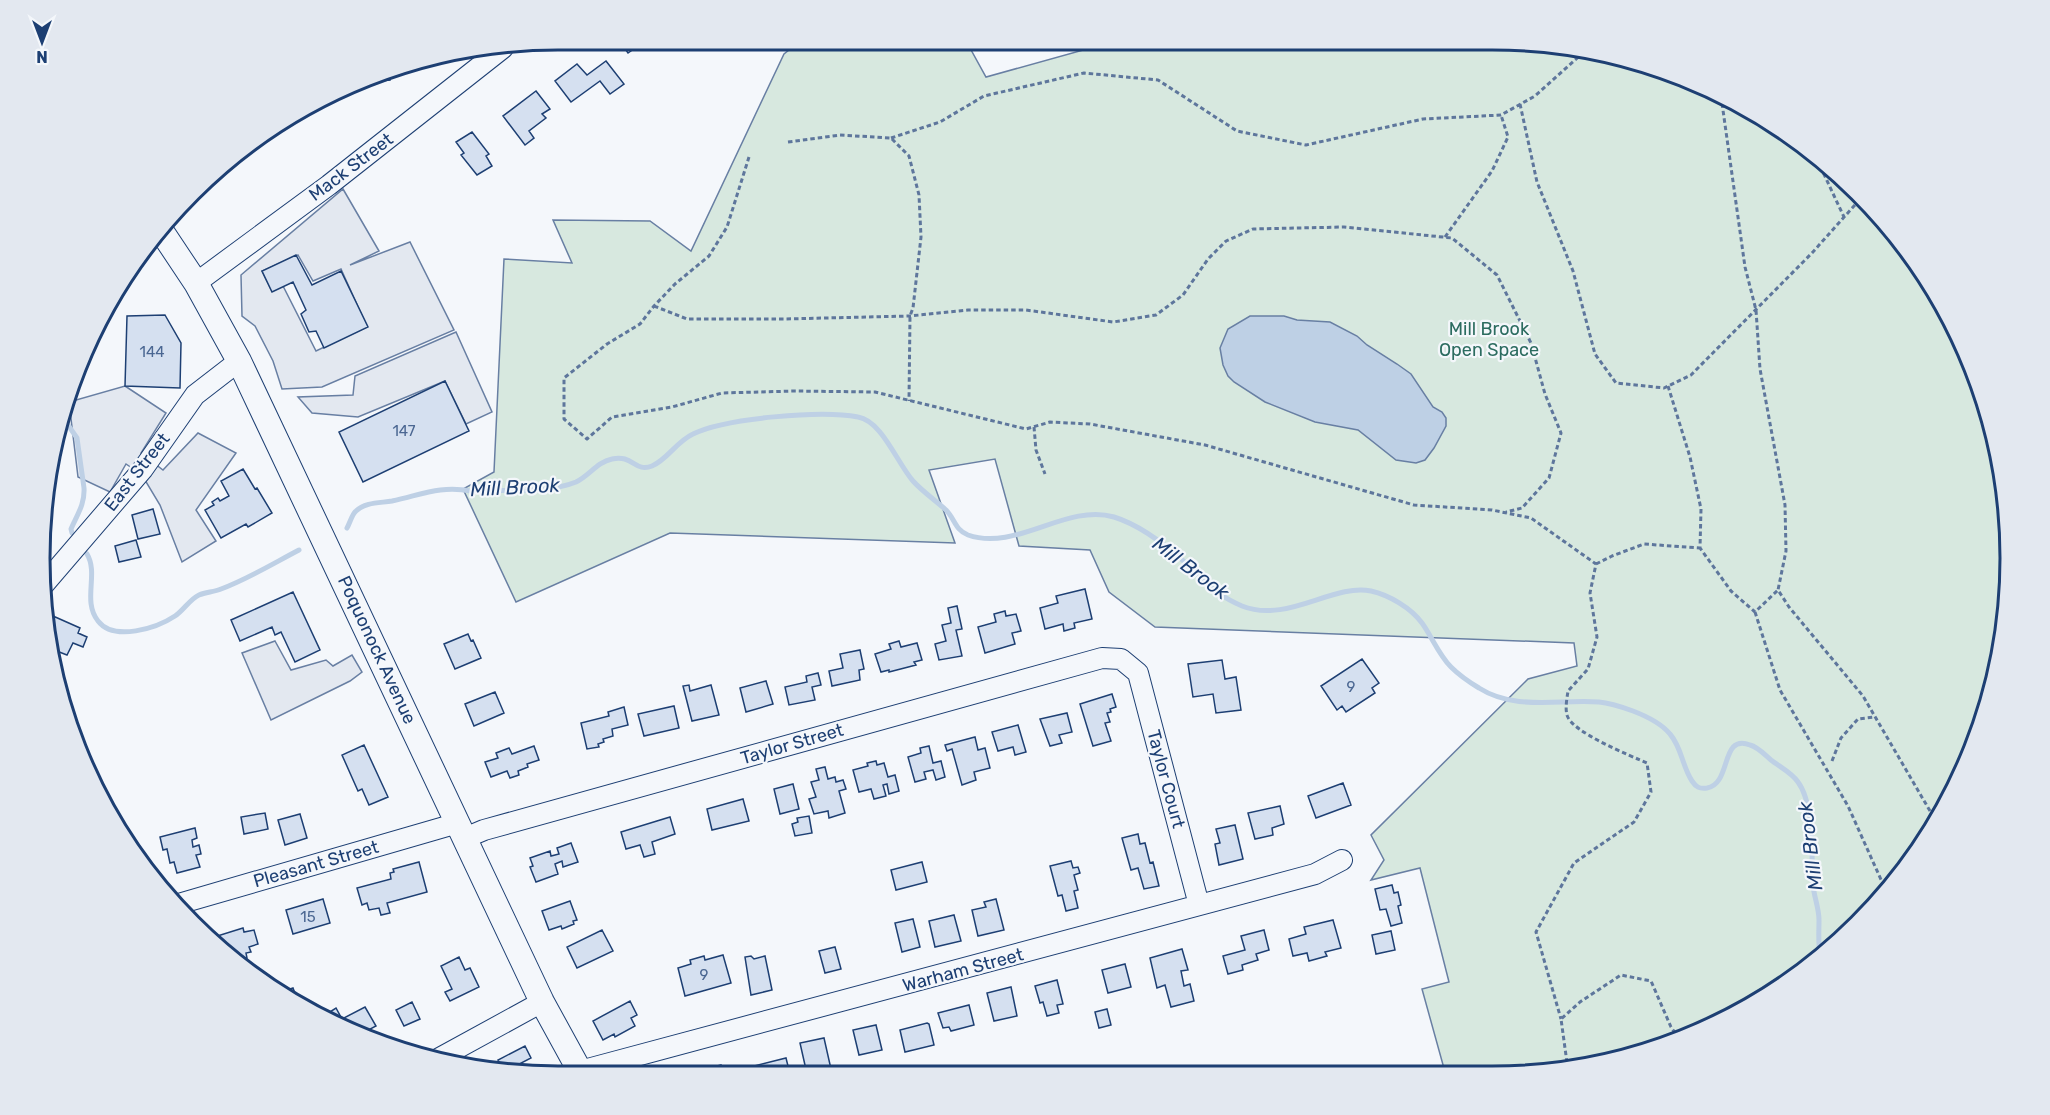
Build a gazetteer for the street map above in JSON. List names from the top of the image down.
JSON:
{
  "streets": {
    "main road": ["Poquonock Avenue"],
    "street": [
      "Mack Street",
      "East Street",
      "Taylor Street",
      "Taylor Court",
      "Pleasant Street",
      "Warham Street"
    ]
  },
  "crossings": [
    ["Mack Street", "Poquonock Avenue"],
    ["East Street", "Poquonock Avenue"],
    ["Poquonock Avenue", "Taylor Street"],
    ["Poquonock Avenue", "Pleasant Street"],
    ["Taylor Street", "Taylor Court"],
    ["Taylor Street", "Pleasant Street"],
    ["Taylor Court", "Warham Street"]
  ],
  "water": ["Mill Brook"],
  "parks": ["Mill Brook Open Space"],
  "house_numbers": [
    "144",
    "147",
    "9",
    "15",
    "9"
  ],
  "north": "bottom"
}
